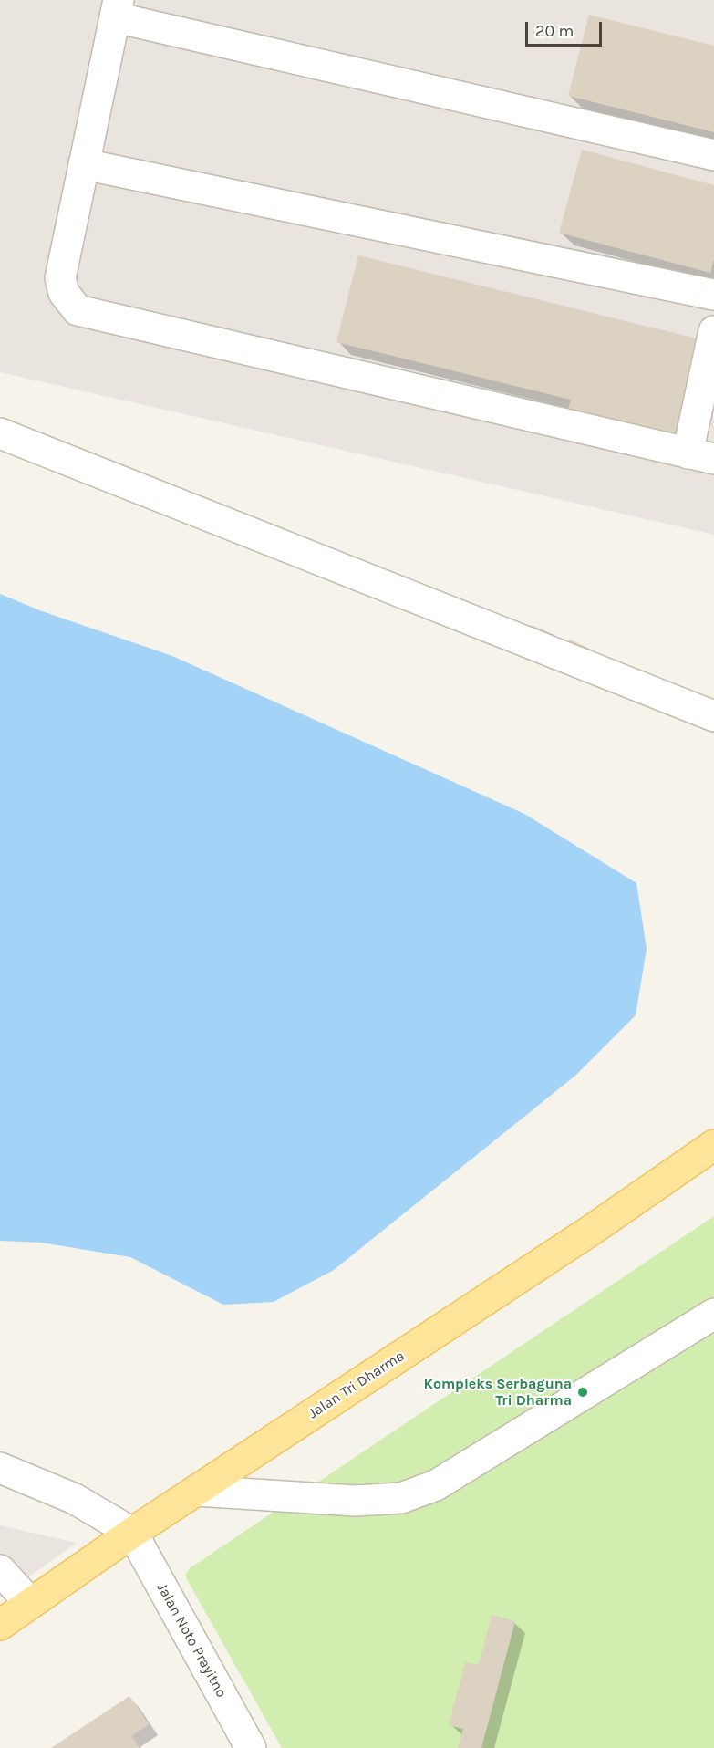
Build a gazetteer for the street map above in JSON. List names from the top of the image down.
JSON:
{
  "streets": {
    "main road": ["Jalan Tri Dharma"],
    "street": ["Jalan Noto Prayitno"]
  },
  "crossings": [
    ["Jalan Tri Dharma", "Jalan Noto Prayitno"]
  ],
  "places": ["Kompleks Serbaguna Tri Dharma"],
  "scale_bar": "20 m"
}
